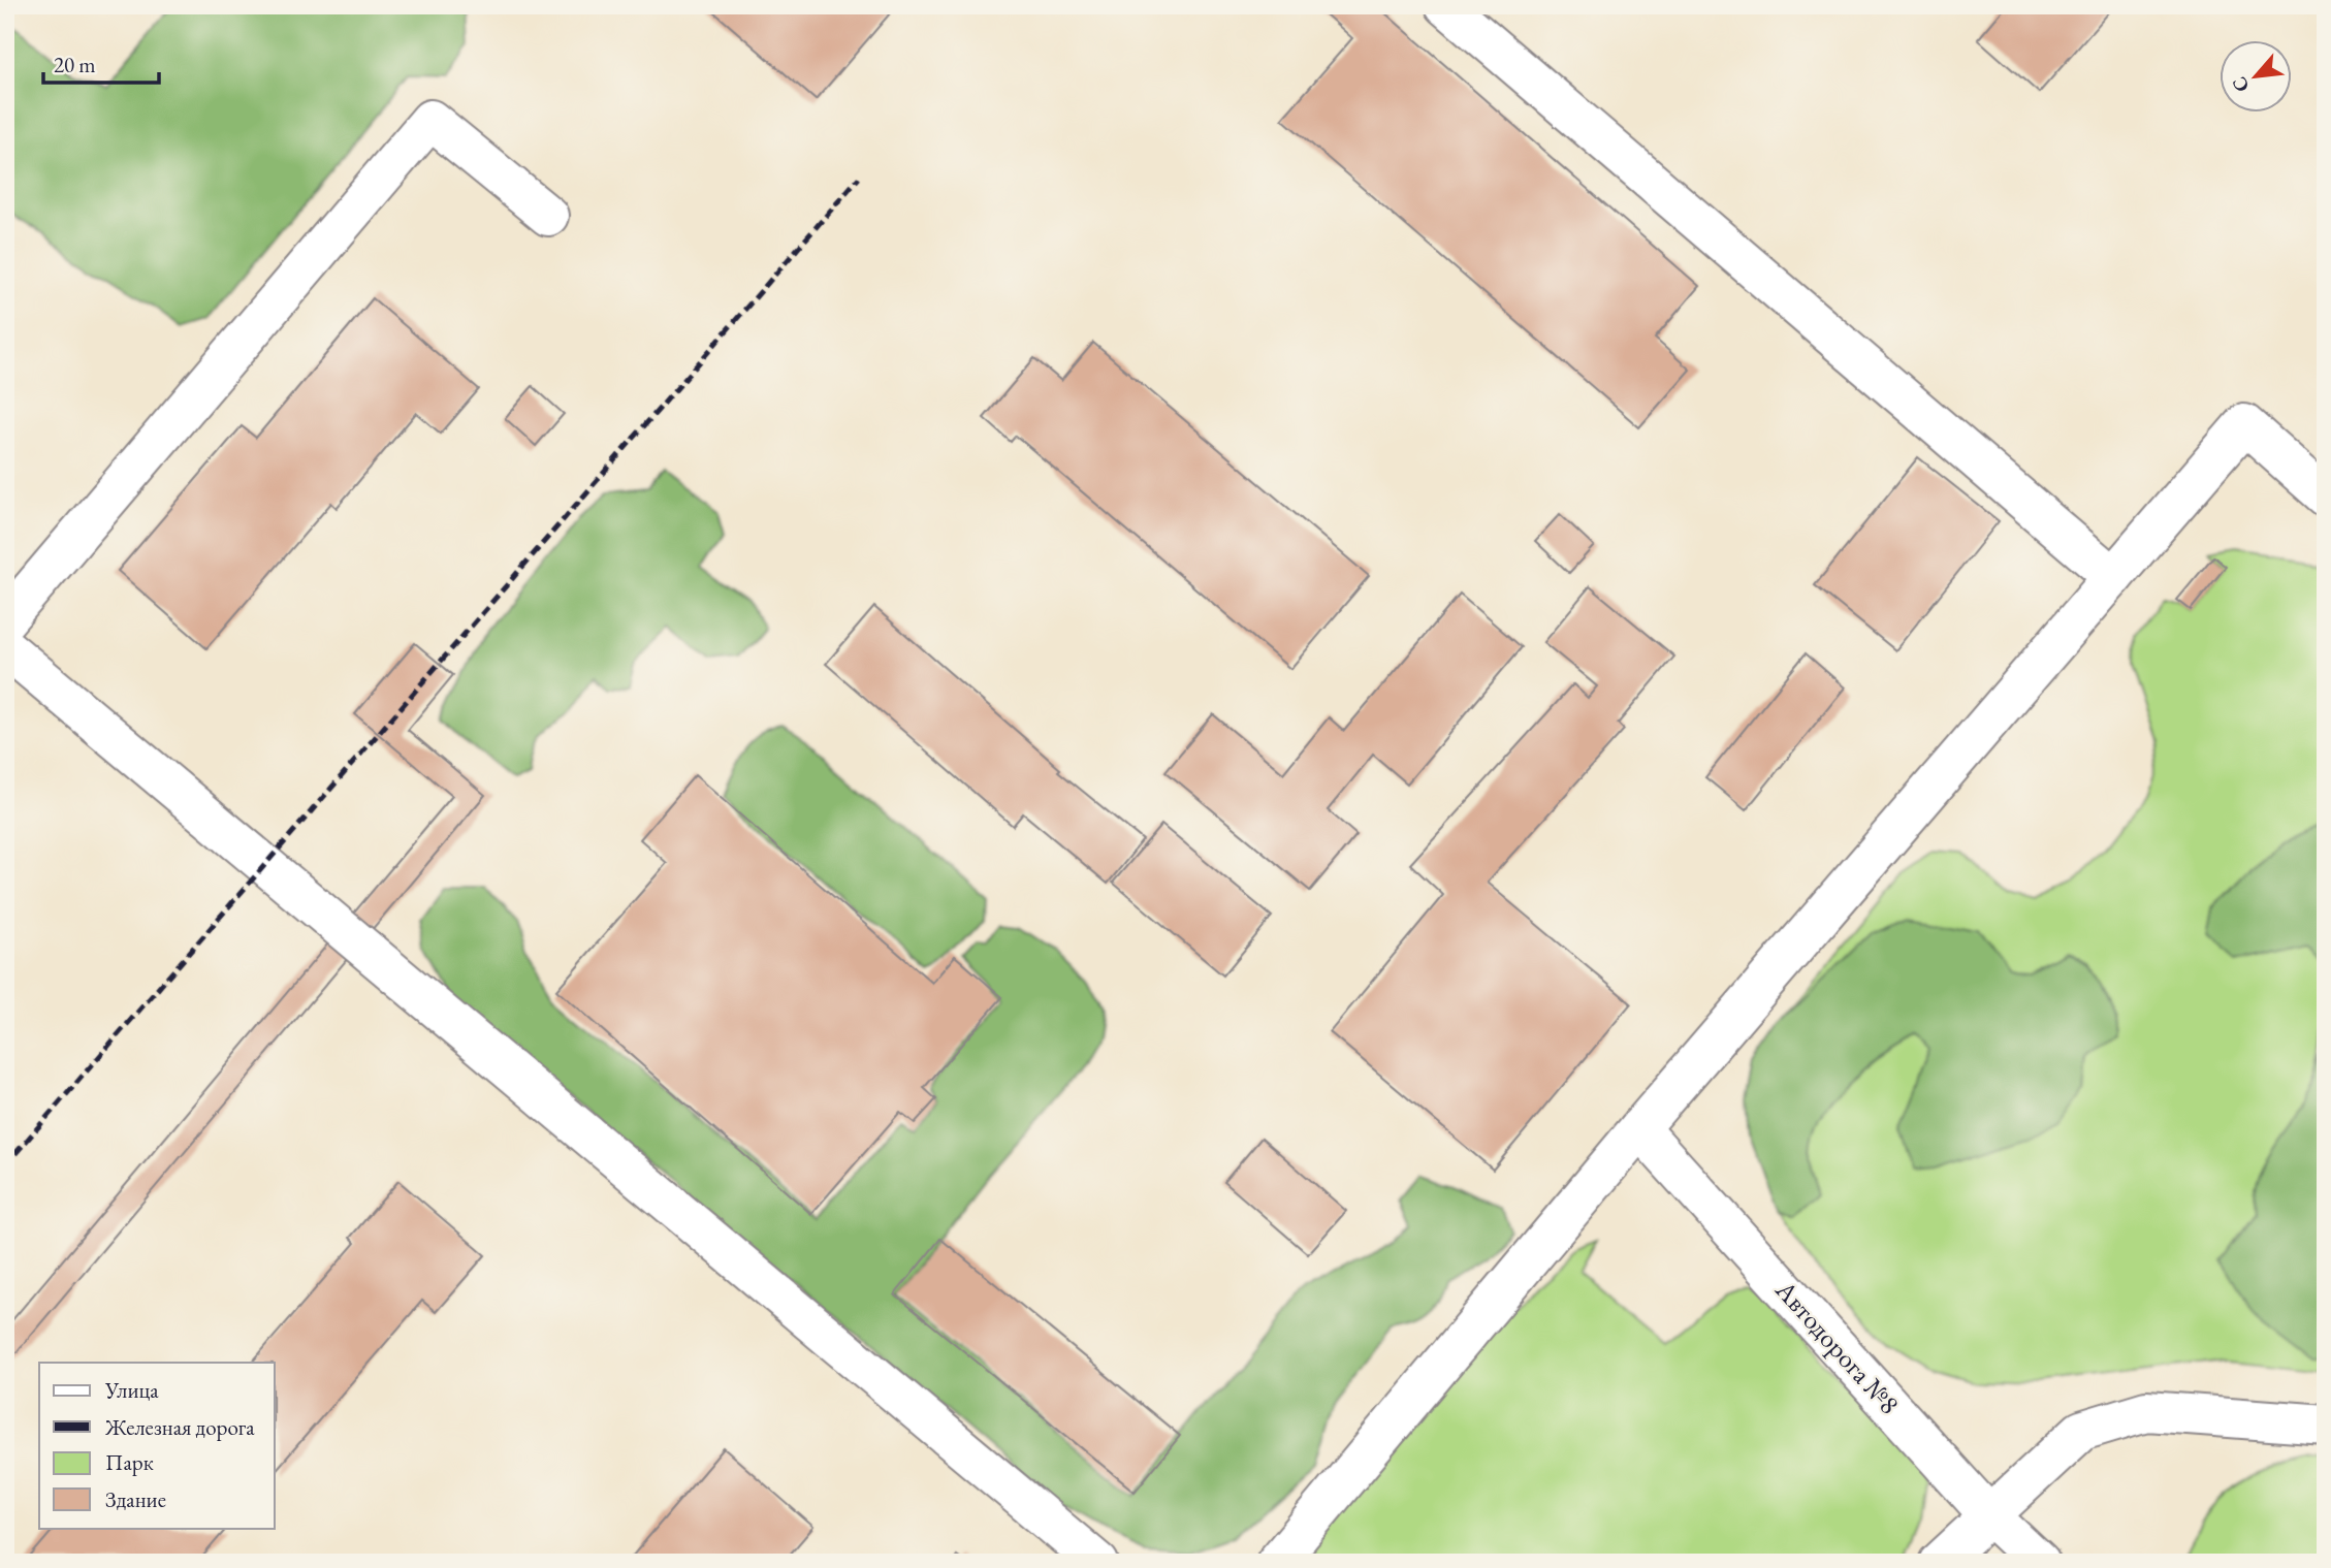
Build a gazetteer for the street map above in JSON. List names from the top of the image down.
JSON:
{
  "streets": {
    "street": ["Автодорога №8"]
  },
  "legend": [
    "Улица",
    "Железная дорога",
    "Парк",
    "Здание"
  ],
  "scale_bar": "20 m",
  "north": "bottom left"
}
